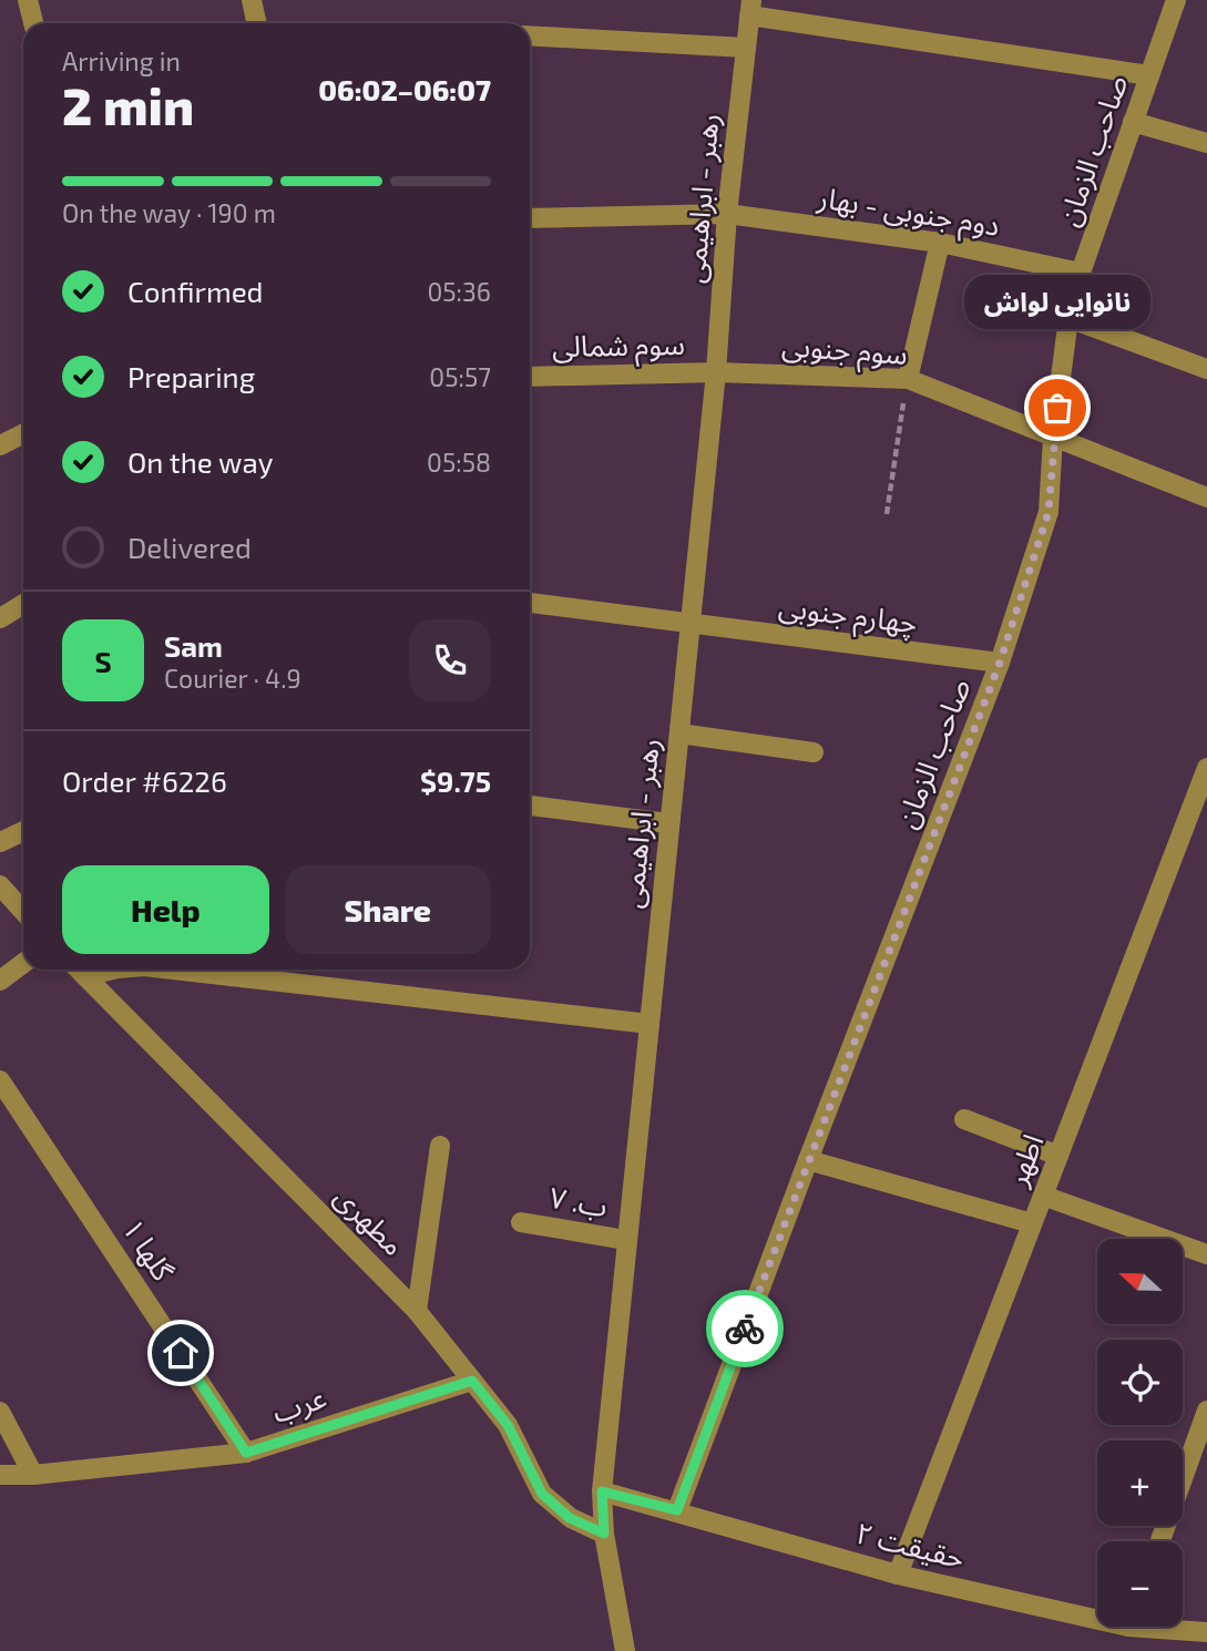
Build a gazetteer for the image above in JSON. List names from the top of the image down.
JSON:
{
  "streets": {
    "street": [
      "صاحب الزمان",
      "رهبر - ابراهیمی",
      "دوم جنوبی - بهار",
      "سوم شمالی",
      "سوم جنوبی",
      "چهارم جنوبی",
      "اطهر",
      "ب. ۷",
      "مطهری",
      "گلها ۱",
      "عرب",
      "حقیقت ۲"
    ]
  },
  "crossings": [
    ["صاحب الزمان", "دوم جنوبی - بهار"],
    ["صاحب الزمان", "سوم جنوبی"],
    ["صاحب الزمان", "چهارم جنوبی"],
    ["صاحب الزمان", "حقیقت ۲"],
    ["رهبر - ابراهیمی", "دوم جنوبی - بهار"],
    ["رهبر - ابراهیمی", "سوم شمالی"],
    ["رهبر - ابراهیمی", "سوم جنوبی"],
    ["رهبر - ابراهیمی", "چهارم جنوبی"],
    ["رهبر - ابراهیمی", "ب. ۷"],
    ["رهبر - ابراهیمی", "مطهری"],
    ["رهبر - ابراهیمی", "حقیقت ۲"],
    ["سوم شمالی", "سوم جنوبی"],
    ["اطهر", "حقیقت ۲"],
    ["مطهری", "عرب"],
    ["گلها ۱", "عرب"]
  ],
  "places": ["نانوایی لواش"],
  "north": "left",
  "page": {
    "heading": ["2 min", "Arriving in", "06:02–06:07"],
    "panel": [
      "Sam",
      "Courier · 4.9",
      "Order #6226",
      "$9.75"
    ],
    "bar": "On the way · 190 m",
    "list": [
      ["Confirmed", "05:36"],
      ["Preparing", "05:57"],
      ["On the way", "05:58"],
      "Delivered"
    ],
    "bubble": "نانوایی لواش",
    "round": "S",
    "buttons": ["Help", "Share"],
    "map_buttons": ["+", "−"]
  }
}
